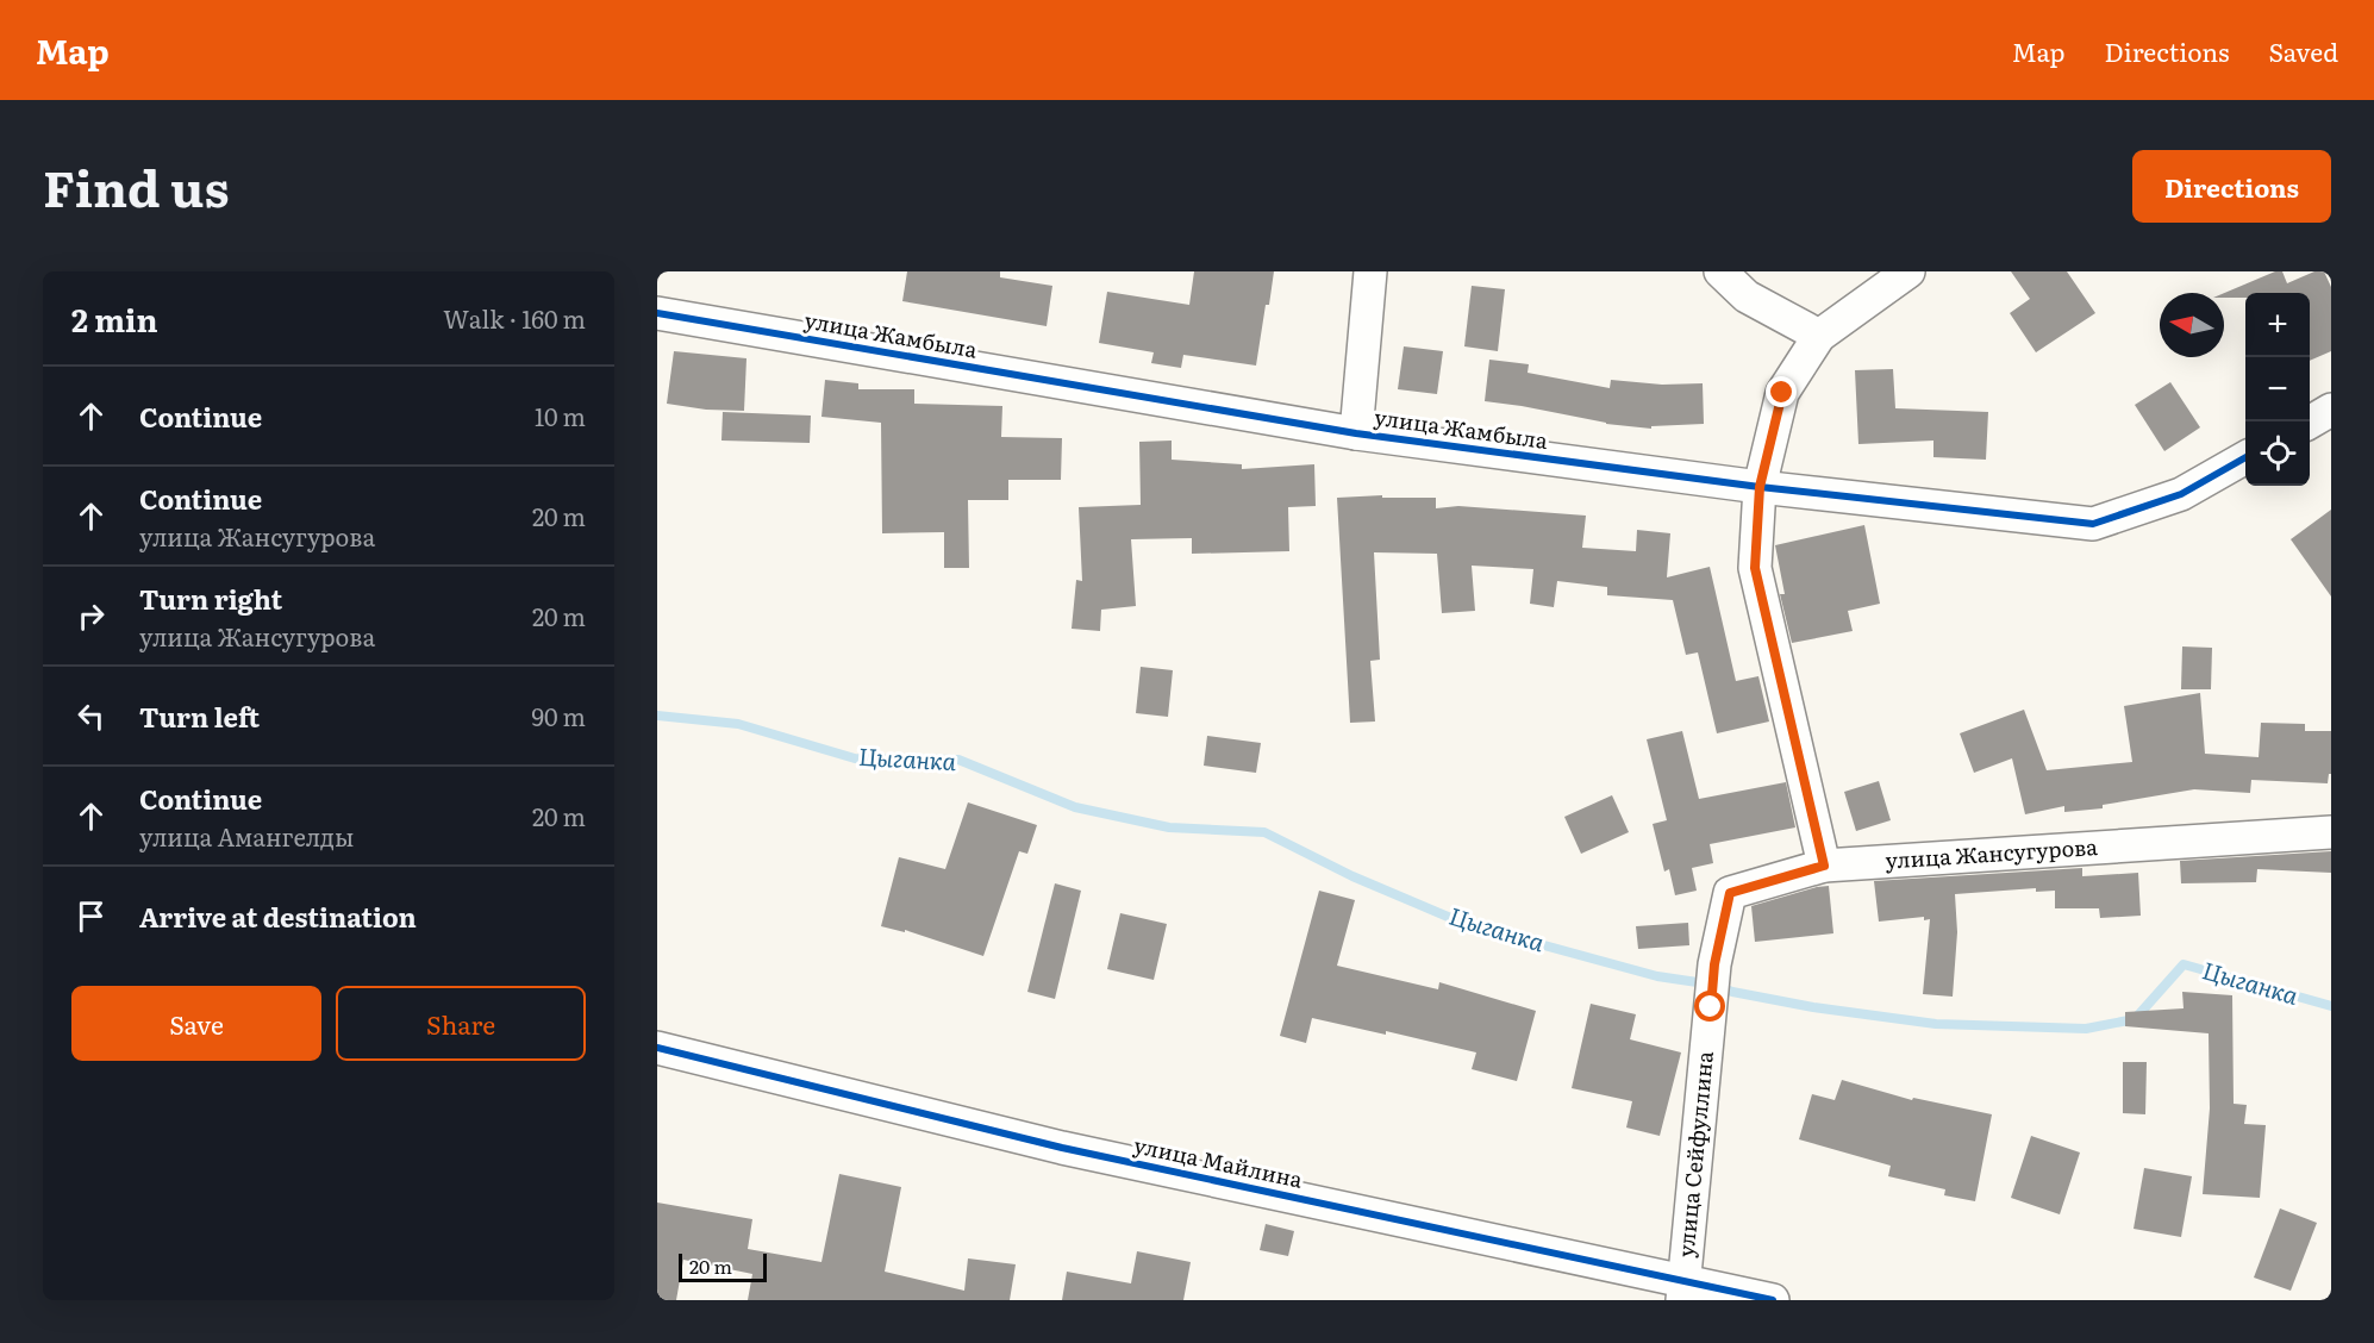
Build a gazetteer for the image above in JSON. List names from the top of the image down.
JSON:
{
  "streets": {
    "street": [
      "улица Жамбыла",
      "улица Жансугурова",
      "улица Сейфуллина",
      "улица Майлина"
    ]
  },
  "crossings": [
    ["улица Жансугурова", "улица Сейфуллина"],
    ["улица Сейфуллина", "улица Майлина"]
  ],
  "water": ["Цыганка"],
  "scale_bar": "20 m",
  "north": "left",
  "page": {
    "header": "Map",
    "nav": ["Map", "Directions", "Saved"],
    "title": "Find us",
    "buttons": [
      "Directions",
      ["Save", "Share"]
    ],
    "heading": ["2 min", "Walk · 160 m"],
    "map_buttons": ["+", "−"],
    "list": [
      ["Continue", "10 m"],
      ["Continue", "улица Жансугурова", "20 m"],
      ["Turn right", "улица Жансугурова", "20 m"],
      ["Turn left", "90 m"],
      ["Continue", "улица Амангелды", "20 m"],
      "Arrive at destination"
    ],
    "scale": "20 m"
  }
}
